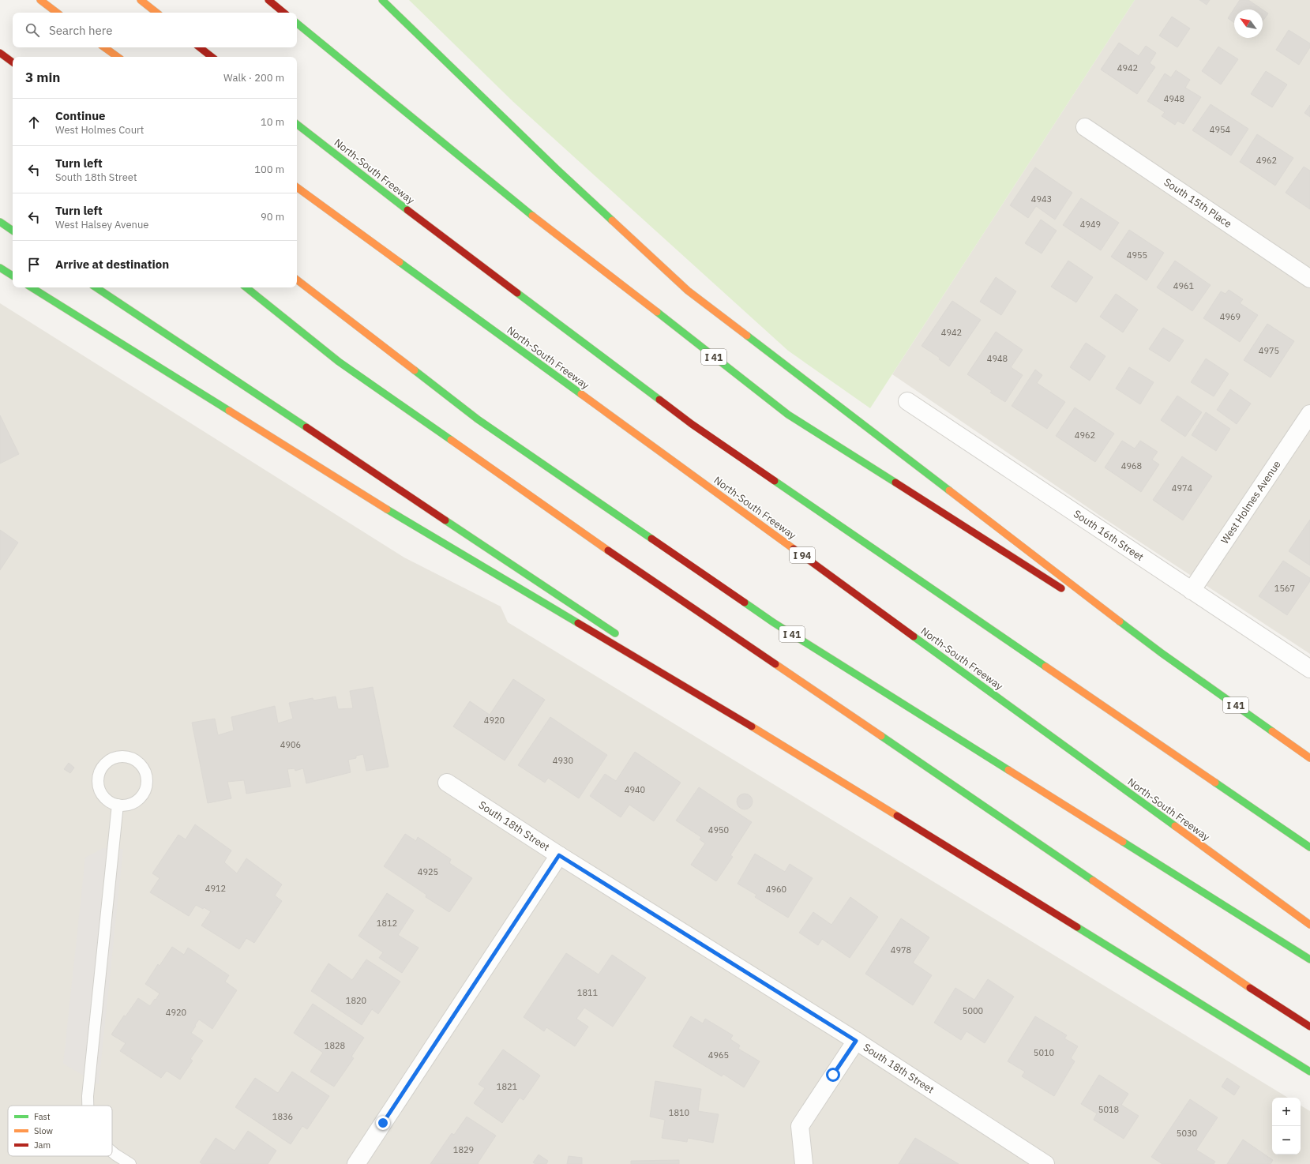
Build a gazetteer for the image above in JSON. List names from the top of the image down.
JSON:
{
  "streets": {
    "highway": ["North-South Freeway", "I 41", "I 94"],
    "street": [
      "South 15th Place",
      "West Holmes Avenue",
      "South 16th Street",
      "South 18th Street"
    ]
  },
  "crossings": [
    ["West Holmes Avenue", "South 16th Street"]
  ],
  "house_numbers": [
    "4942",
    "4948",
    "4954",
    "4962",
    "4943",
    "4949",
    "4955",
    "4961",
    "4969",
    "4942",
    "4975",
    "4948",
    "4962",
    "4968",
    "4974",
    "1567",
    "4920",
    "4906",
    "4930",
    "4940",
    "4950",
    "4925",
    "4912",
    "4960",
    "1812",
    "4978",
    "1811",
    "1820",
    "5000",
    "4920",
    "1828",
    "5010",
    "4965",
    "1821",
    "5018",
    "1810",
    "1836",
    "5030",
    "1829"
  ],
  "legend": ["Fast", "Slow", "Jam"],
  "north": "top left",
  "page": {
    "search": "Search here",
    "heading": ["3 min", "Walk · 200 m"],
    "list": [
      ["Continue", "West Holmes Court", "10 m"],
      ["Turn left", "South 18th Street", "100 m"],
      ["Turn left", "West Halsey Avenue", "90 m"],
      "Arrive at destination"
    ],
    "map_buttons": ["+", "−"]
  }
}
